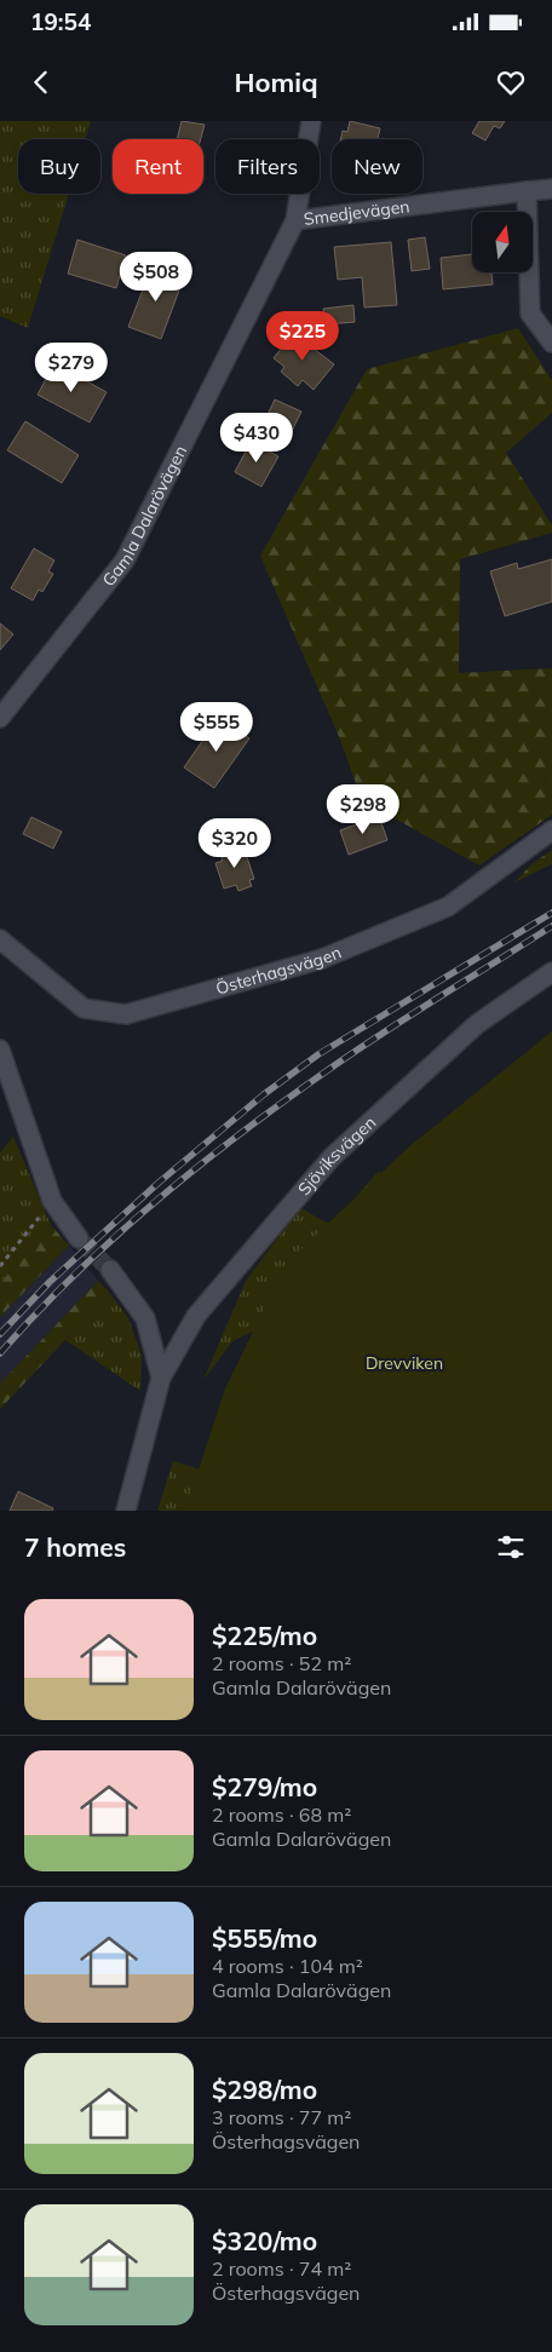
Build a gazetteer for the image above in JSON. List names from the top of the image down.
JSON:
{
  "streets": {
    "street": [
      "Smedjevägen",
      "Gamla Dalarövägen",
      "Österhagsvägen",
      "Sjöviksvägen"
    ]
  },
  "crossings": [
    ["Smedjevägen", "Gamla Dalarövägen"]
  ],
  "parks": ["Drevviken"],
  "north": "top",
  "page": {
    "status": "19:54",
    "header": "Homiq",
    "chip": [
      "Buy",
      "Rent",
      "Filters",
      "New"
    ],
    "price": [
      "$508",
      "$225",
      "$279",
      "$430",
      "$555",
      "$298",
      "$320"
    ],
    "heading": "7 homes",
    "list": [
      {
        "name": "$225/mo",
        "note": "2 rooms · 52 m² · Gamla Dalarövägen"
      },
      {
        "name": "$279/mo",
        "note": "2 rooms · 68 m² · Gamla Dalarövägen"
      },
      {
        "name": "$555/mo",
        "note": "4 rooms · 104 m² · Gamla Dalarövägen"
      },
      {
        "name": "$298/mo",
        "note": "3 rooms · 77 m² · Österhagsvägen"
      },
      {
        "name": "$320/mo",
        "note": "2 rooms · 74 m² · Österhagsvägen"
      }
    ]
  }
}
